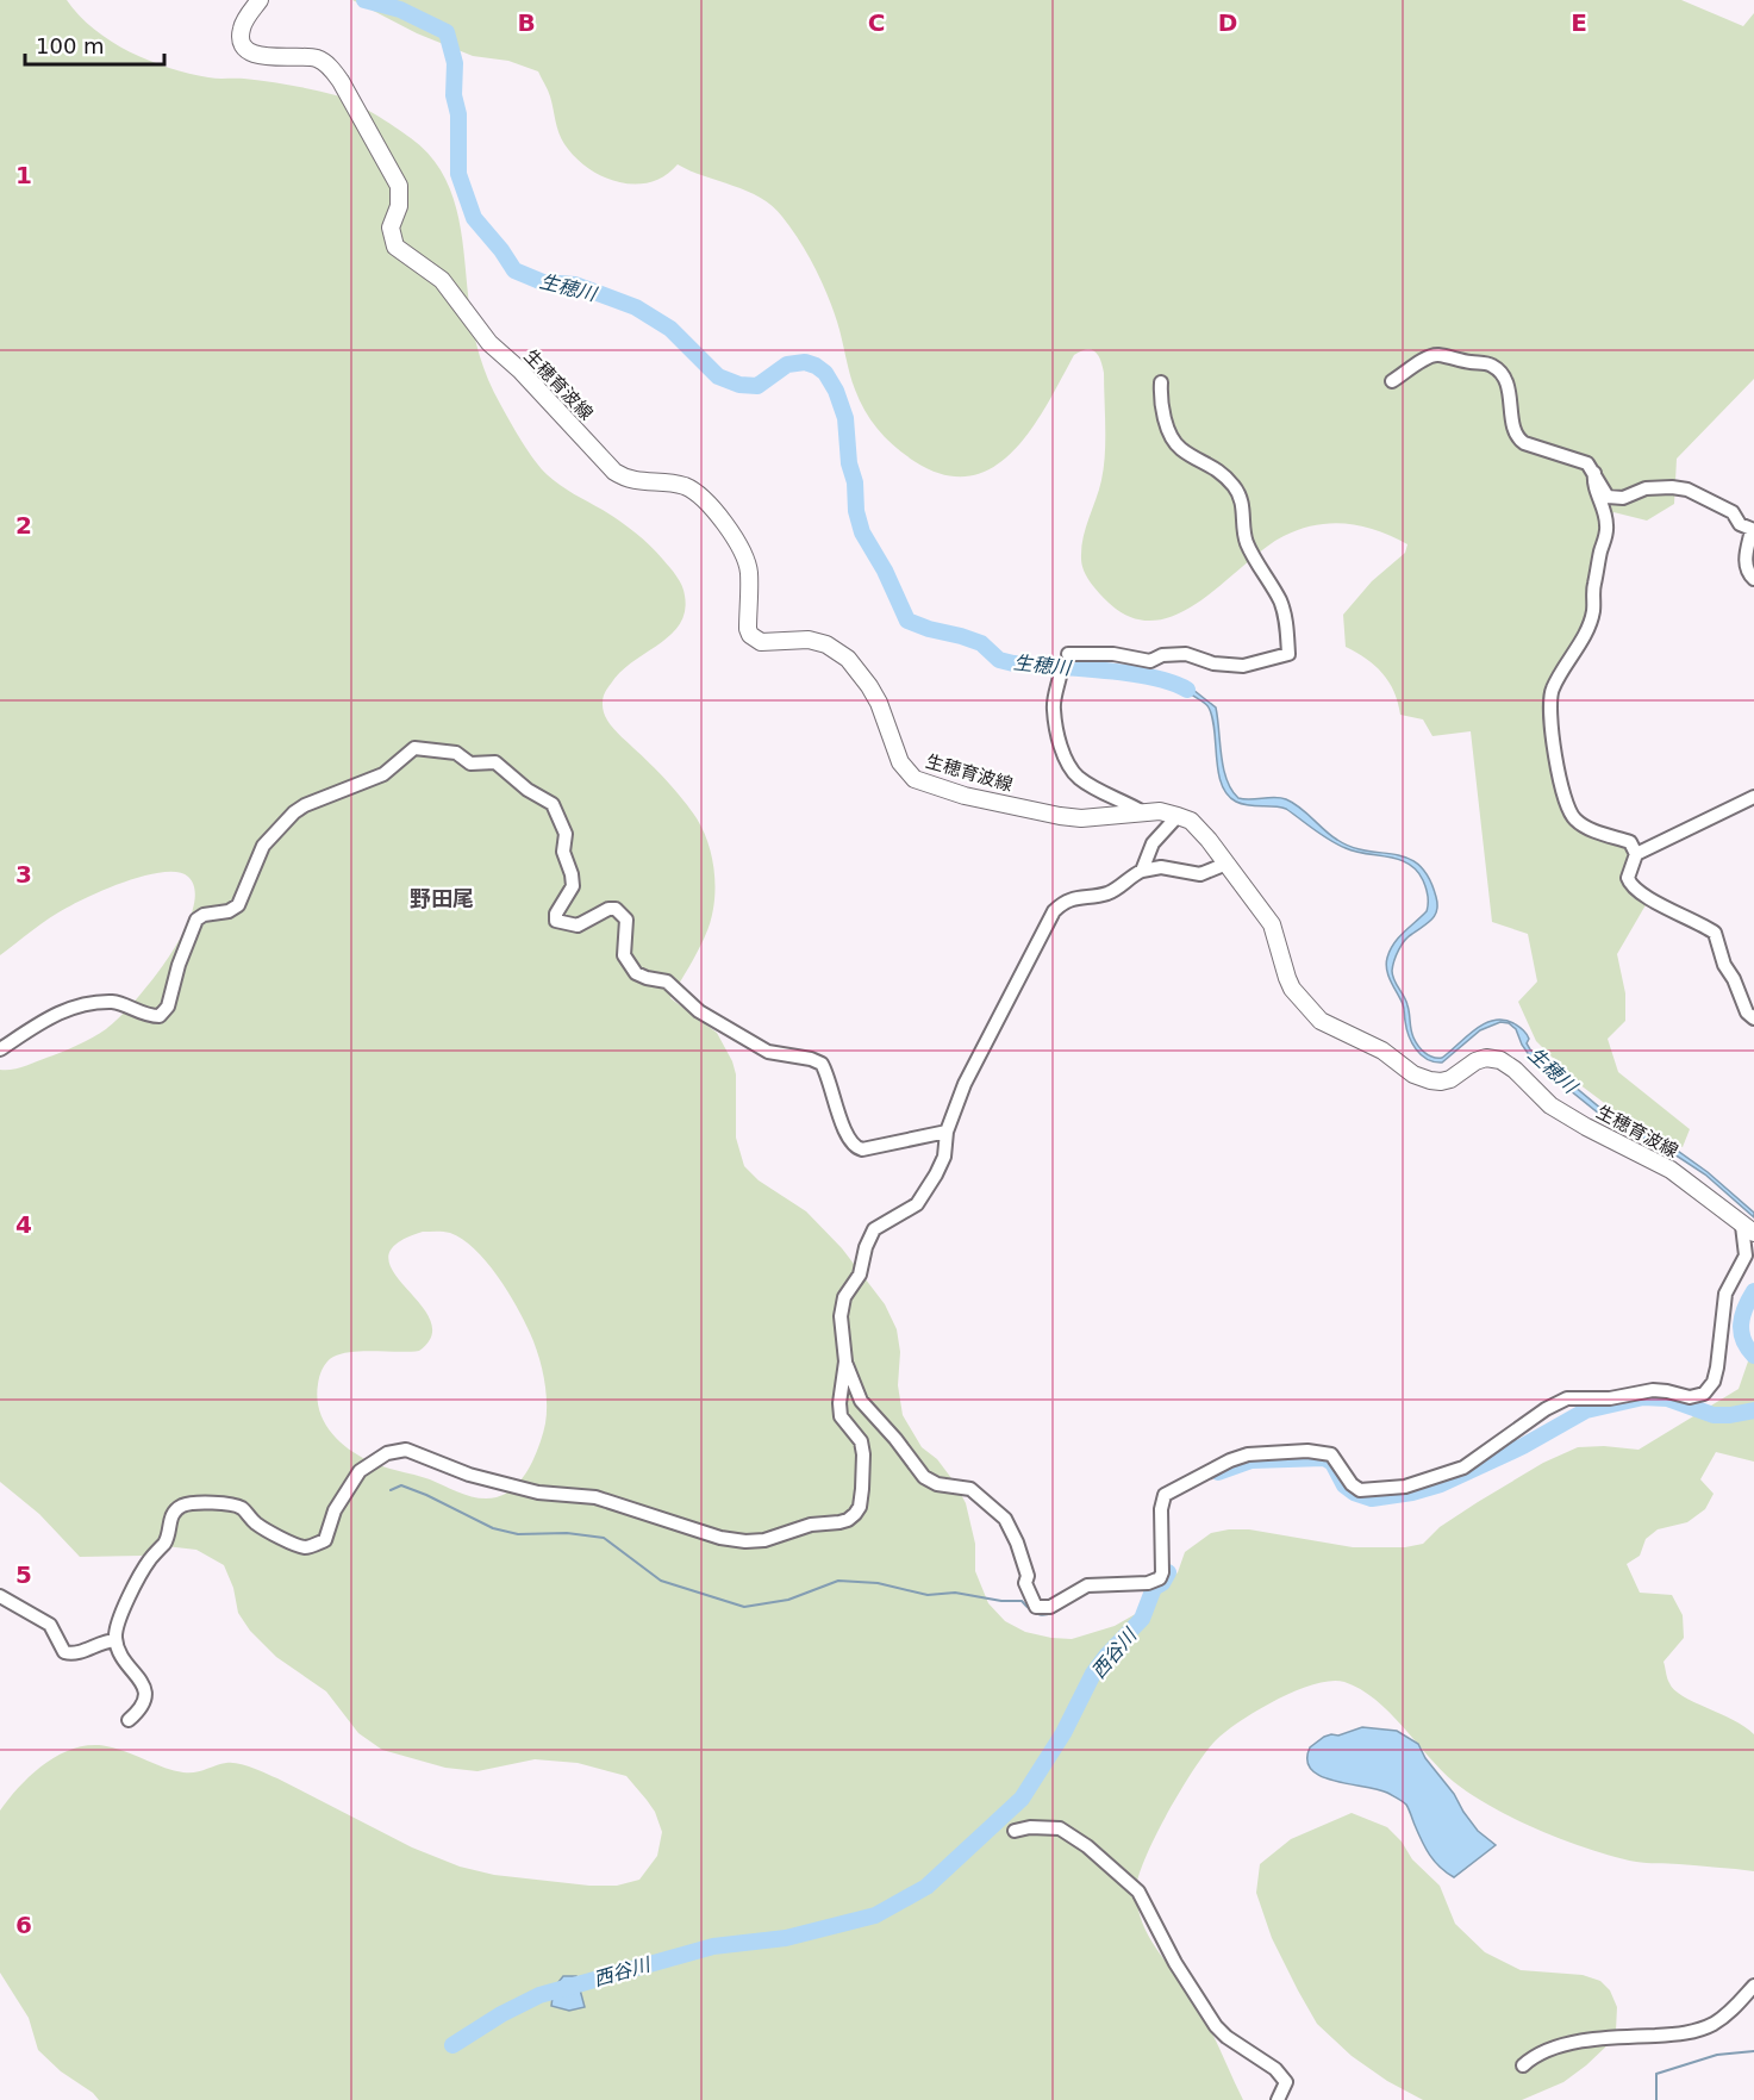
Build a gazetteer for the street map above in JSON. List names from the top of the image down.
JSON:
{
  "streets": {
    "main road": ["生穂育波線"]
  },
  "districts": ["野田尾"],
  "water": ["生穂川", "西谷川"],
  "scale_bar": "100 m",
  "grid": {
    "columns": [
      "B",
      "C",
      "D",
      "E"
    ],
    "rows": [
      "1",
      "2",
      "3",
      "4",
      "5",
      "6"
    ]
  }
}
